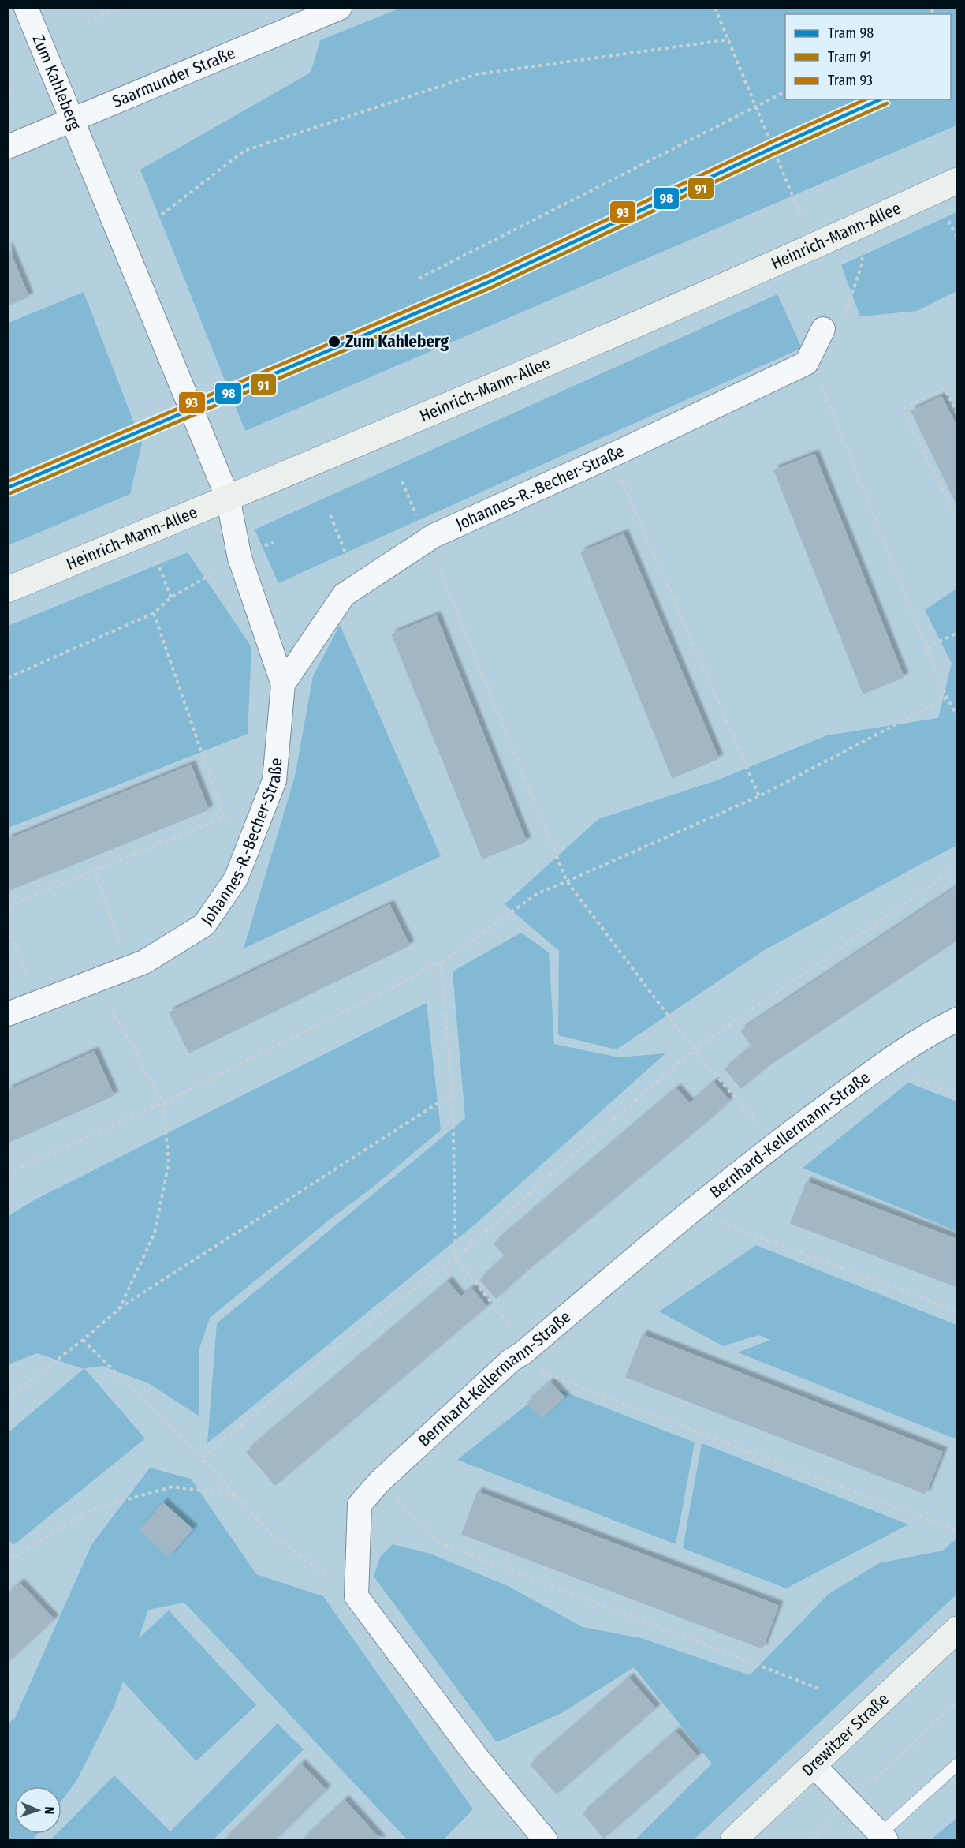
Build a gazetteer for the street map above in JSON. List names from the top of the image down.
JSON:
{
  "streets": {
    "main road": ["Heinrich-Mann-Allee", "Drewitzer Straße"],
    "street": [
      "Saarmunder Straße",
      "Zum Kahleberg",
      "Johannes-R.-Becher-Straße",
      "Bernhard-Kellermann-Straße"
    ]
  },
  "crossings": [
    ["Saarmunder Straße", "Zum Kahleberg"],
    ["Zum Kahleberg", "Heinrich-Mann-Allee"],
    ["Zum Kahleberg", "Johannes-R.-Becher-Straße"],
    ["Heinrich-Mann-Allee", "Johannes-R.-Becher-Straße"]
  ],
  "places": ["Zum Kahleberg"],
  "lines": ["tram line 98", "tram line 93", "tram line 91"],
  "legend": ["Tram 98", "Tram 91", "Tram 93"],
  "north": "right"
}
